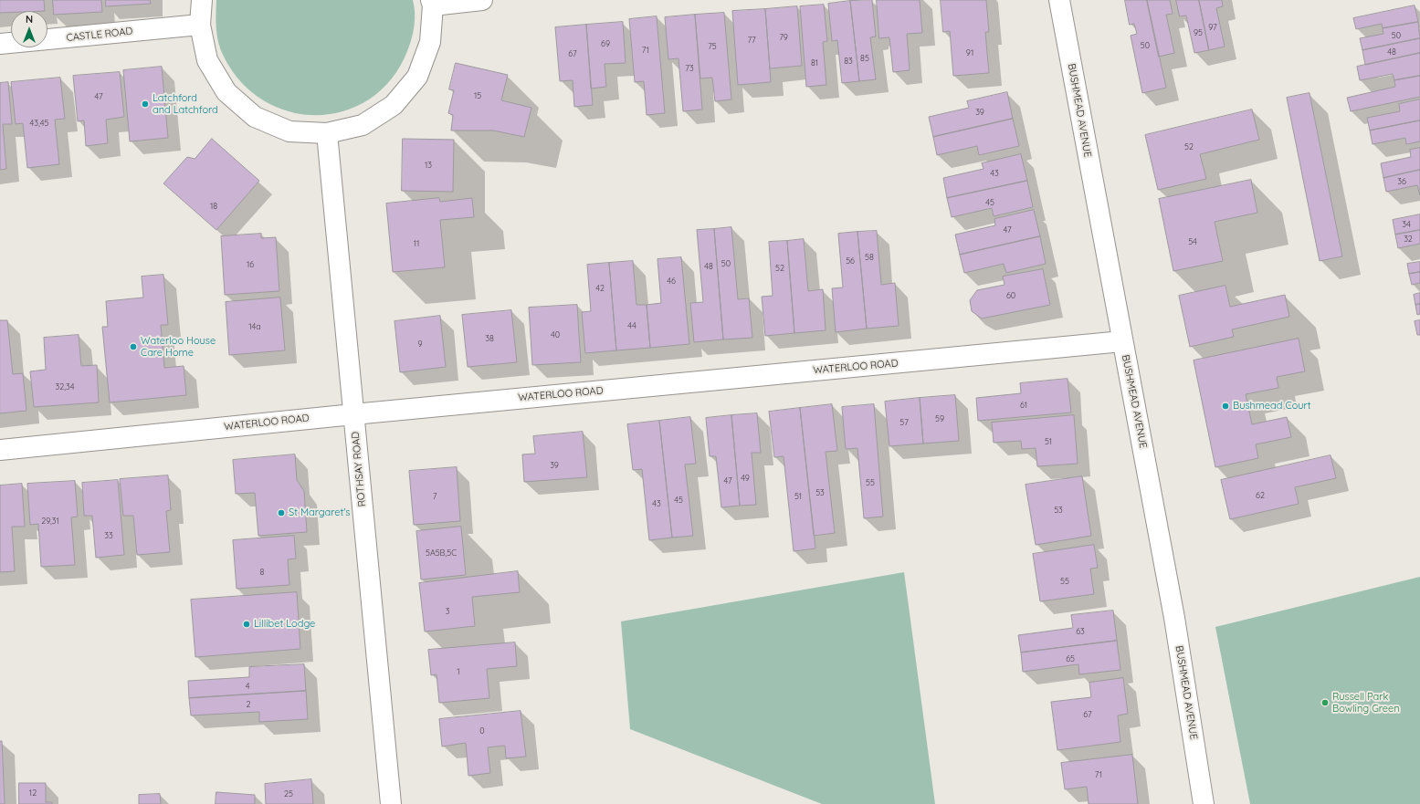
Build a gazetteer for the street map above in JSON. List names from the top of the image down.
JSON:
{
  "streets": {
    "street": [
      "CASTLE ROAD",
      "BUSHMEAD AVENUE",
      "WATERLOO ROAD",
      "ROTHSAY ROAD"
    ]
  },
  "crossings": [
    ["BUSHMEAD AVENUE", "WATERLOO ROAD"],
    ["WATERLOO ROAD", "ROTHSAY ROAD"]
  ],
  "places": [
    "Latchford and Latchford",
    "Waterloo House Care Home",
    "Bushmead Court",
    "St Margaret's",
    "Lillibet Lodge",
    "Russell Park Bowling Green"
  ],
  "house_numbers": [
    "97",
    "95",
    "50",
    "79",
    "77",
    "69",
    "50",
    "75",
    "71",
    "48",
    "91",
    "67",
    "85",
    "83",
    "81",
    "73",
    "15",
    "47",
    "39",
    "43,45",
    "52",
    "13",
    "43",
    "36",
    "45",
    "18",
    "34",
    "47",
    "32",
    "54",
    "11",
    "58",
    "56",
    "50",
    "16",
    "48",
    "52",
    "46",
    "42",
    "60",
    "44",
    "14a",
    "40",
    "38",
    "9",
    "32,34",
    "61",
    "59",
    "57",
    "51",
    "39",
    "49",
    "47",
    "55",
    "53",
    "62",
    "7",
    "51",
    "45",
    "43",
    "53",
    "29,31",
    "33",
    "5A5B,5C",
    "8",
    "55",
    "3",
    "63",
    "65",
    "1",
    "4",
    "2",
    "67",
    "0",
    "71",
    "12",
    "25"
  ],
  "north": "top"
}
